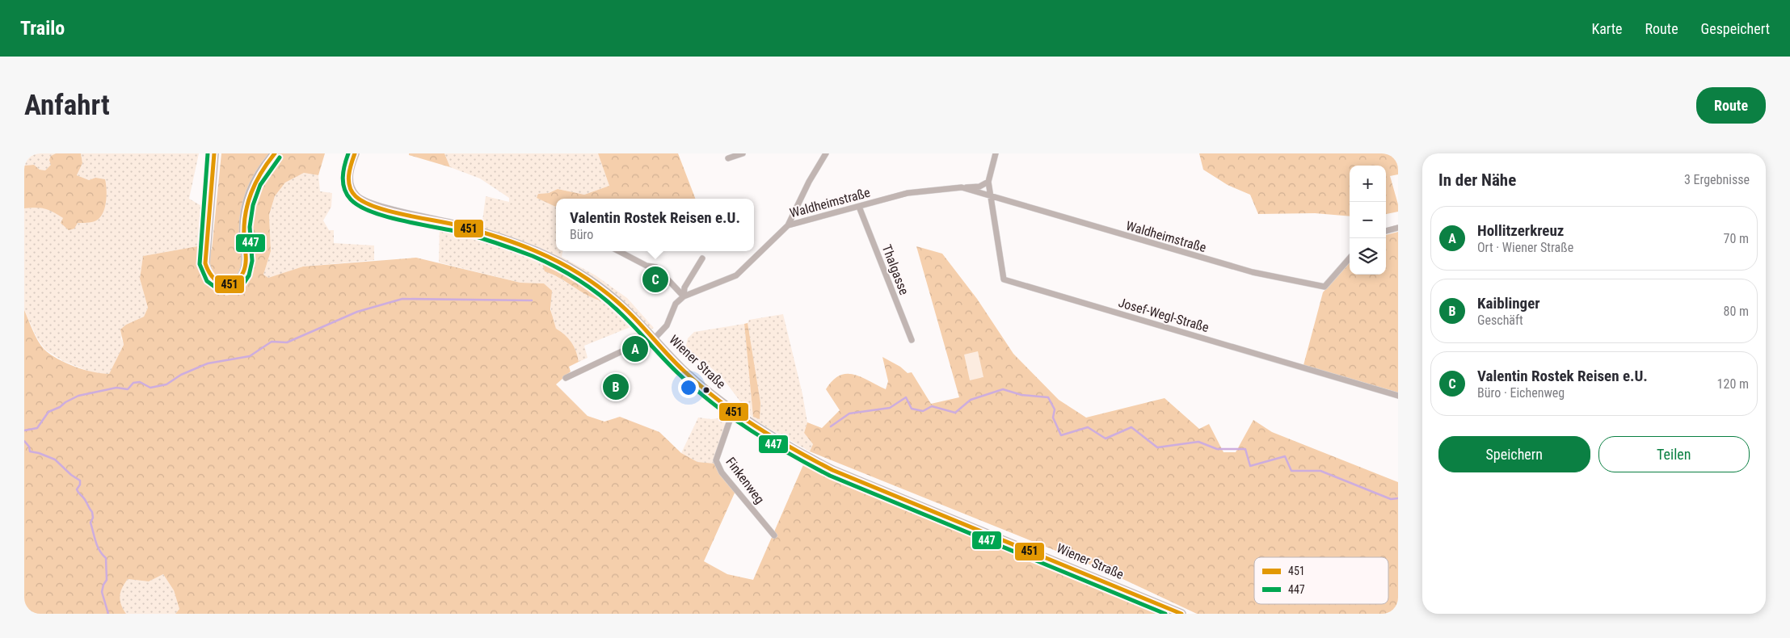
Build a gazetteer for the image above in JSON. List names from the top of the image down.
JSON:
{
  "streets": {
    "main road": ["Wiener Straße"],
    "street": [
      "Waldheimstraße",
      "Thalgasse",
      "Josef-Wegl-Straße",
      "Finkenweg"
    ]
  },
  "crossings": [
    ["Waldheimstraße", "Thalgasse"],
    ["Waldheimstraße", "Josef-Wegl-Straße"],
    ["Wiener Straße", "Finkenweg"]
  ],
  "lines": ["transit line 451", "transit line 447"],
  "legend": ["451", "447"],
  "page": {
    "header": "Trailo",
    "nav": ["Karte", "Route", "Gespeichert"],
    "buttons": [
      "Route",
      ["Speichern", "Teilen"]
    ],
    "title": "Anfahrt",
    "heading": ["In der Nähe", "3 Ergebnisse"],
    "map_buttons": ["+", "−"],
    "popup": ["Valentin Rostek Reisen e.U.", "Büro"],
    "list": [
      {
        "mark": "A",
        "name": "Hollitzerkreuz",
        "note": "Ort · Wiener Straße",
        "value": "70 m"
      },
      {
        "mark": "B",
        "name": "Kaiblinger",
        "note": "Geschäft",
        "value": "80 m"
      },
      {
        "mark": "C",
        "name": "Valentin Rostek Reisen e.U.",
        "note": "Büro · Eichenweg",
        "value": "120 m"
      }
    ],
    "pins": ["C", "A", "B"]
  }
}
